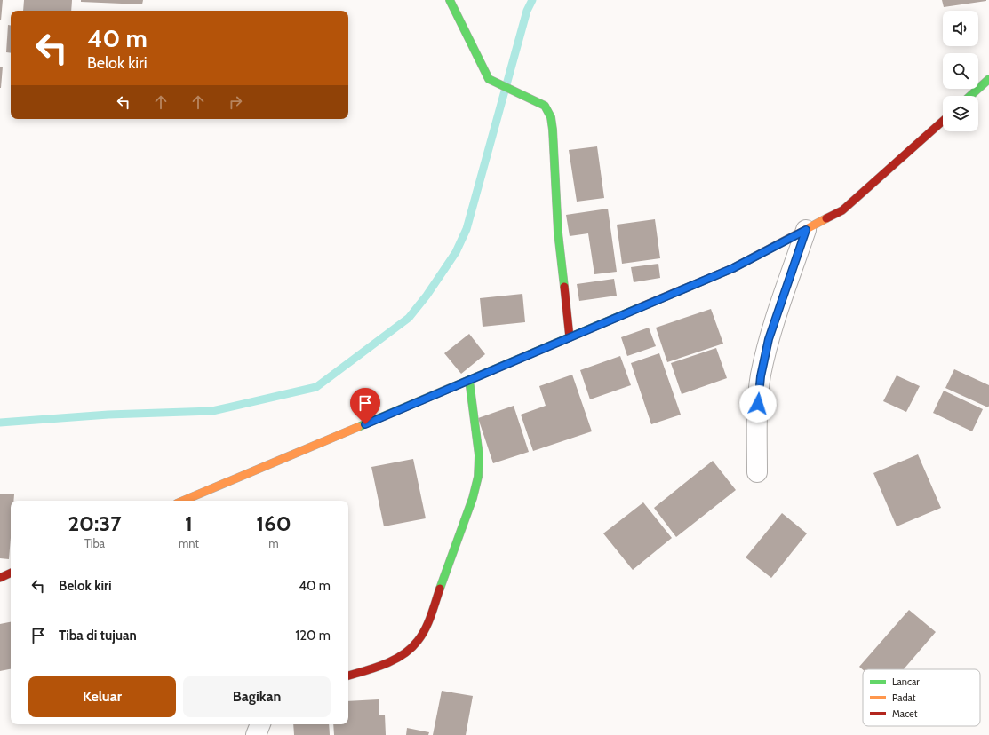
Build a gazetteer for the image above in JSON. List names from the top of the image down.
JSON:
{
  "legend": ["Lancar", "Padat", "Macet"],
  "page": {
    "turn": ["40 m", "Belok kiri"],
    "eta": [
      "20:37",
      "Tiba",
      "1",
      "mnt",
      "160",
      "m"
    ],
    "list": [
      {
        "name": "Belok kiri",
        "value": "40 m"
      },
      {
        "name": "Tiba di tujuan",
        "value": "120 m"
      }
    ],
    "buttons": ["Keluar", "Bagikan"]
  }
}
